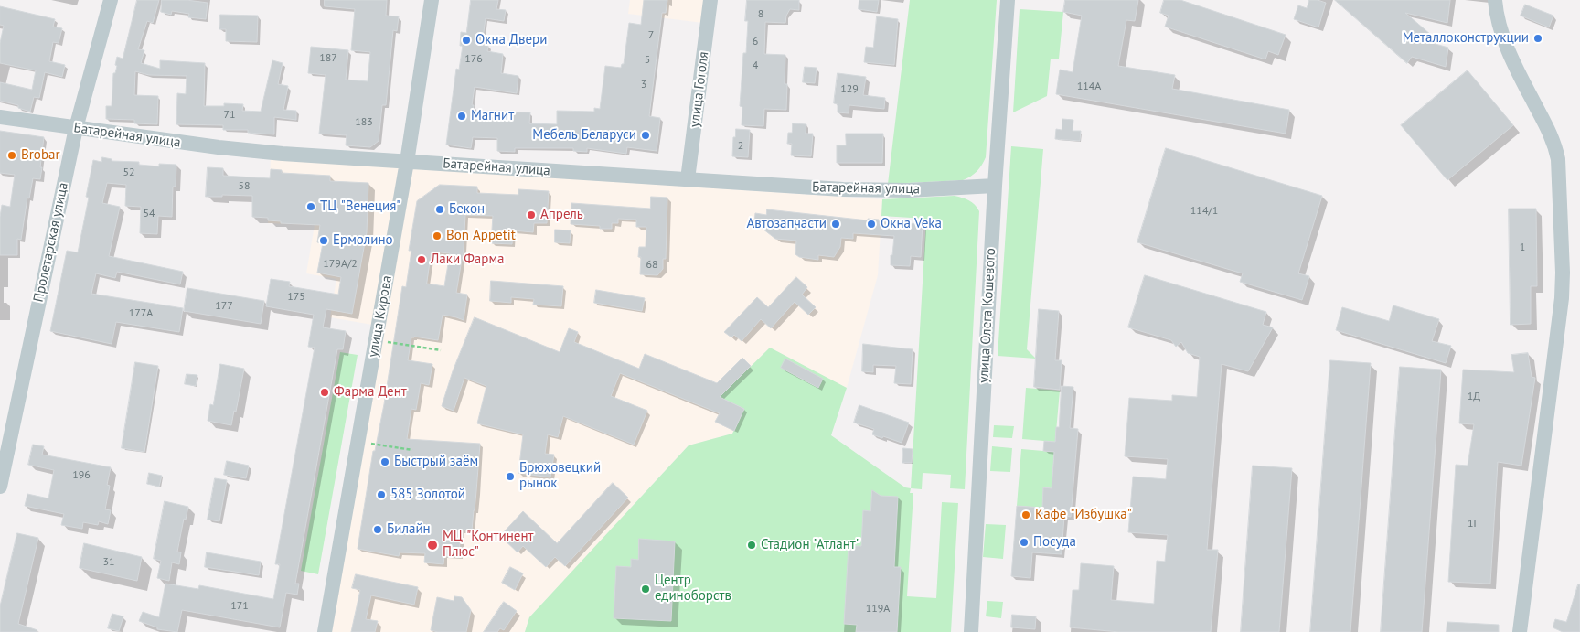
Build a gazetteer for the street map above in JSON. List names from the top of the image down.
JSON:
{
  "streets": {
    "street": [
      "улица Гоголя",
      "Батарейная улица",
      "Пролетарская улица",
      "улица Олега Кошевого",
      "улица Кирова"
    ]
  },
  "crossings": [
    ["улица Гоголя", "Батарейная улица"],
    ["Батарейная улица", "Пролетарская улица"],
    ["Батарейная улица", "улица Олега Кошевого"],
    ["Батарейная улица", "улица Кирова"]
  ],
  "places": [
    "Металлоконструкции",
    "Окна Двери",
    "Магнит",
    "Мебель Беларуси",
    "Brobar",
    "ТЦ \"Венеция\"",
    "Бекон",
    "Апрель",
    "Автозапчасти",
    "Окна Veka",
    "Bon Appetit",
    "Ермолино",
    "Лаки Фарма",
    "Фарма Дент",
    "Быстрый заём",
    "Брюховецкий рынок",
    "585 Золотой",
    "Кафе \"Избушка\"",
    "Билайн",
    "Посуда",
    "МЦ \"Континент Плюс\"",
    "Стадион \"Атлант\"",
    "Центр единоборств"
  ],
  "house_numbers": [
    "8",
    "7",
    "6",
    "187",
    "176",
    "5",
    "4",
    "3",
    "114А",
    "129",
    "71",
    "183",
    "2",
    "52",
    "58",
    "114/1",
    "54",
    "1",
    "179А/2",
    "68",
    "175",
    "177",
    "177А",
    "1Д",
    "196",
    "1Г",
    "31",
    "171",
    "119А"
  ]
}
